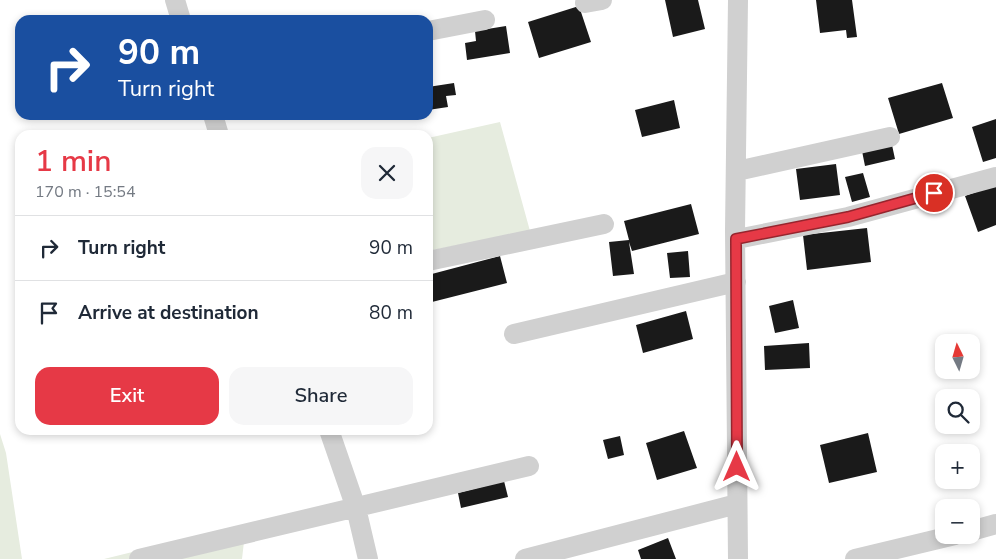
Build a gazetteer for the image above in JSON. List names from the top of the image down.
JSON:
{
  "north": "top",
  "page": {
    "turn": ["90 m", "Turn right"],
    "heading": ["1 min", "170 m · 15:54"],
    "list": [
      {
        "name": "Turn right",
        "value": "90 m"
      },
      {
        "name": "Arrive at destination",
        "value": "80 m"
      }
    ],
    "map_buttons": ["+", "−"],
    "buttons": ["Exit", "Share"]
  }
}
